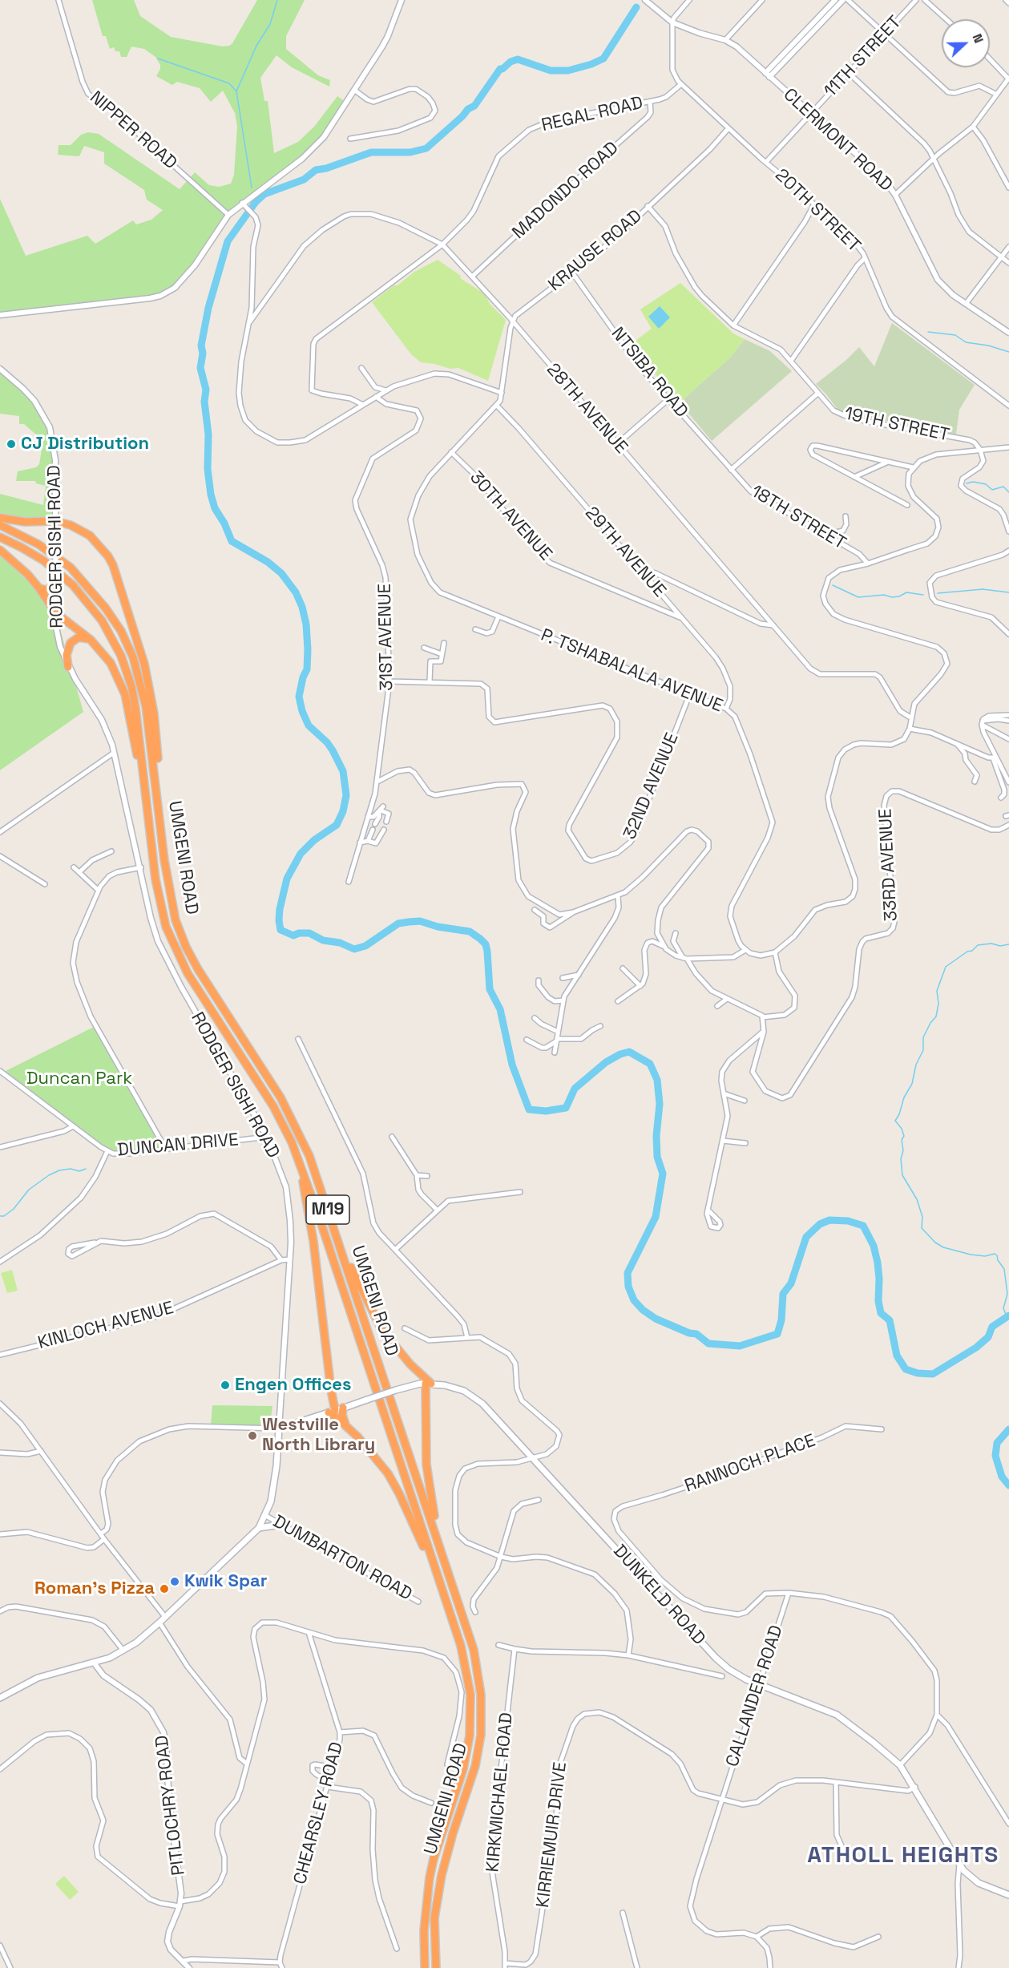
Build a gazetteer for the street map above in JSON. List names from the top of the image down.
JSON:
{
  "streets": {
    "highway": ["UMGENI ROAD", "M19"],
    "main road": ["RODGER SISHI ROAD", "DUNKELD ROAD"],
    "street": [
      "11TH STREET",
      "REGAL ROAD",
      "NIPPER ROAD",
      "CLERMONT ROAD",
      "MADONDO ROAD",
      "20TH STREET",
      "KRAUSE ROAD",
      "NTSIBA ROAD",
      "28TH AVENUE",
      "19TH STREET",
      "30TH AVENUE",
      "18TH STREET",
      "29TH AVENUE",
      "31ST AVENUE",
      "P. TSHABALALA AVENUE",
      "32ND AVENUE",
      "33RD AVENUE",
      "DUNCAN DRIVE",
      "KINLOCH AVENUE",
      "RANNOCH PLACE",
      "DUMBARTON ROAD",
      "CALLANDER ROAD",
      "KIRKMICHAEL ROAD",
      "PITLOCHRY ROAD",
      "CHEARSLEY ROAD",
      "KIRRIEMUIR DRIVE"
    ]
  },
  "crossings": [
    ["11TH STREET", "CLERMONT ROAD"],
    ["11TH STREET", "20TH STREET"],
    ["REGAL ROAD", "MADONDO ROAD"],
    ["REGAL ROAD", "20TH STREET"],
    ["REGAL ROAD", "28TH AVENUE"],
    ["CLERMONT ROAD", "20TH STREET"],
    ["MADONDO ROAD", "28TH AVENUE"],
    ["20TH STREET", "KRAUSE ROAD"],
    ["KRAUSE ROAD", "NTSIBA ROAD"],
    ["KRAUSE ROAD", "28TH AVENUE"],
    ["KRAUSE ROAD", "19TH STREET"],
    ["NTSIBA ROAD", "18TH STREET"],
    ["30TH AVENUE", "29TH AVENUE"],
    ["30TH AVENUE", "P. TSHABALALA AVENUE"],
    ["RODGER SISHI ROAD", "DUNCAN DRIVE"],
    ["RODGER SISHI ROAD", "KINLOCH AVENUE"],
    ["RODGER SISHI ROAD", "DUMBARTON ROAD"],
    ["RODGER SISHI ROAD", "DUNKELD ROAD"],
    ["RODGER SISHI ROAD", "PITLOCHRY ROAD"],
    ["29TH AVENUE", "P. TSHABALALA AVENUE"],
    ["31ST AVENUE", "32ND AVENUE"],
    ["P. TSHABALALA AVENUE", "32ND AVENUE"],
    ["RANNOCH PLACE", "CALLANDER ROAD"],
    ["DUNKELD ROAD", "CALLANDER ROAD"],
    ["DUNKELD ROAD", "KIRRIEMUIR DRIVE"],
    ["CALLANDER ROAD", "KIRRIEMUIR DRIVE"],
    ["KIRKMICHAEL ROAD", "KIRRIEMUIR DRIVE"]
  ],
  "districts": ["ATHOLL HEIGHTS"],
  "parks": ["Duncan Park"],
  "places": [
    "CJ Distribution",
    "Engen Offices",
    "Westville North Library",
    "Kwik Spar",
    "Roman's Pizza"
  ],
  "north": "right"
}
